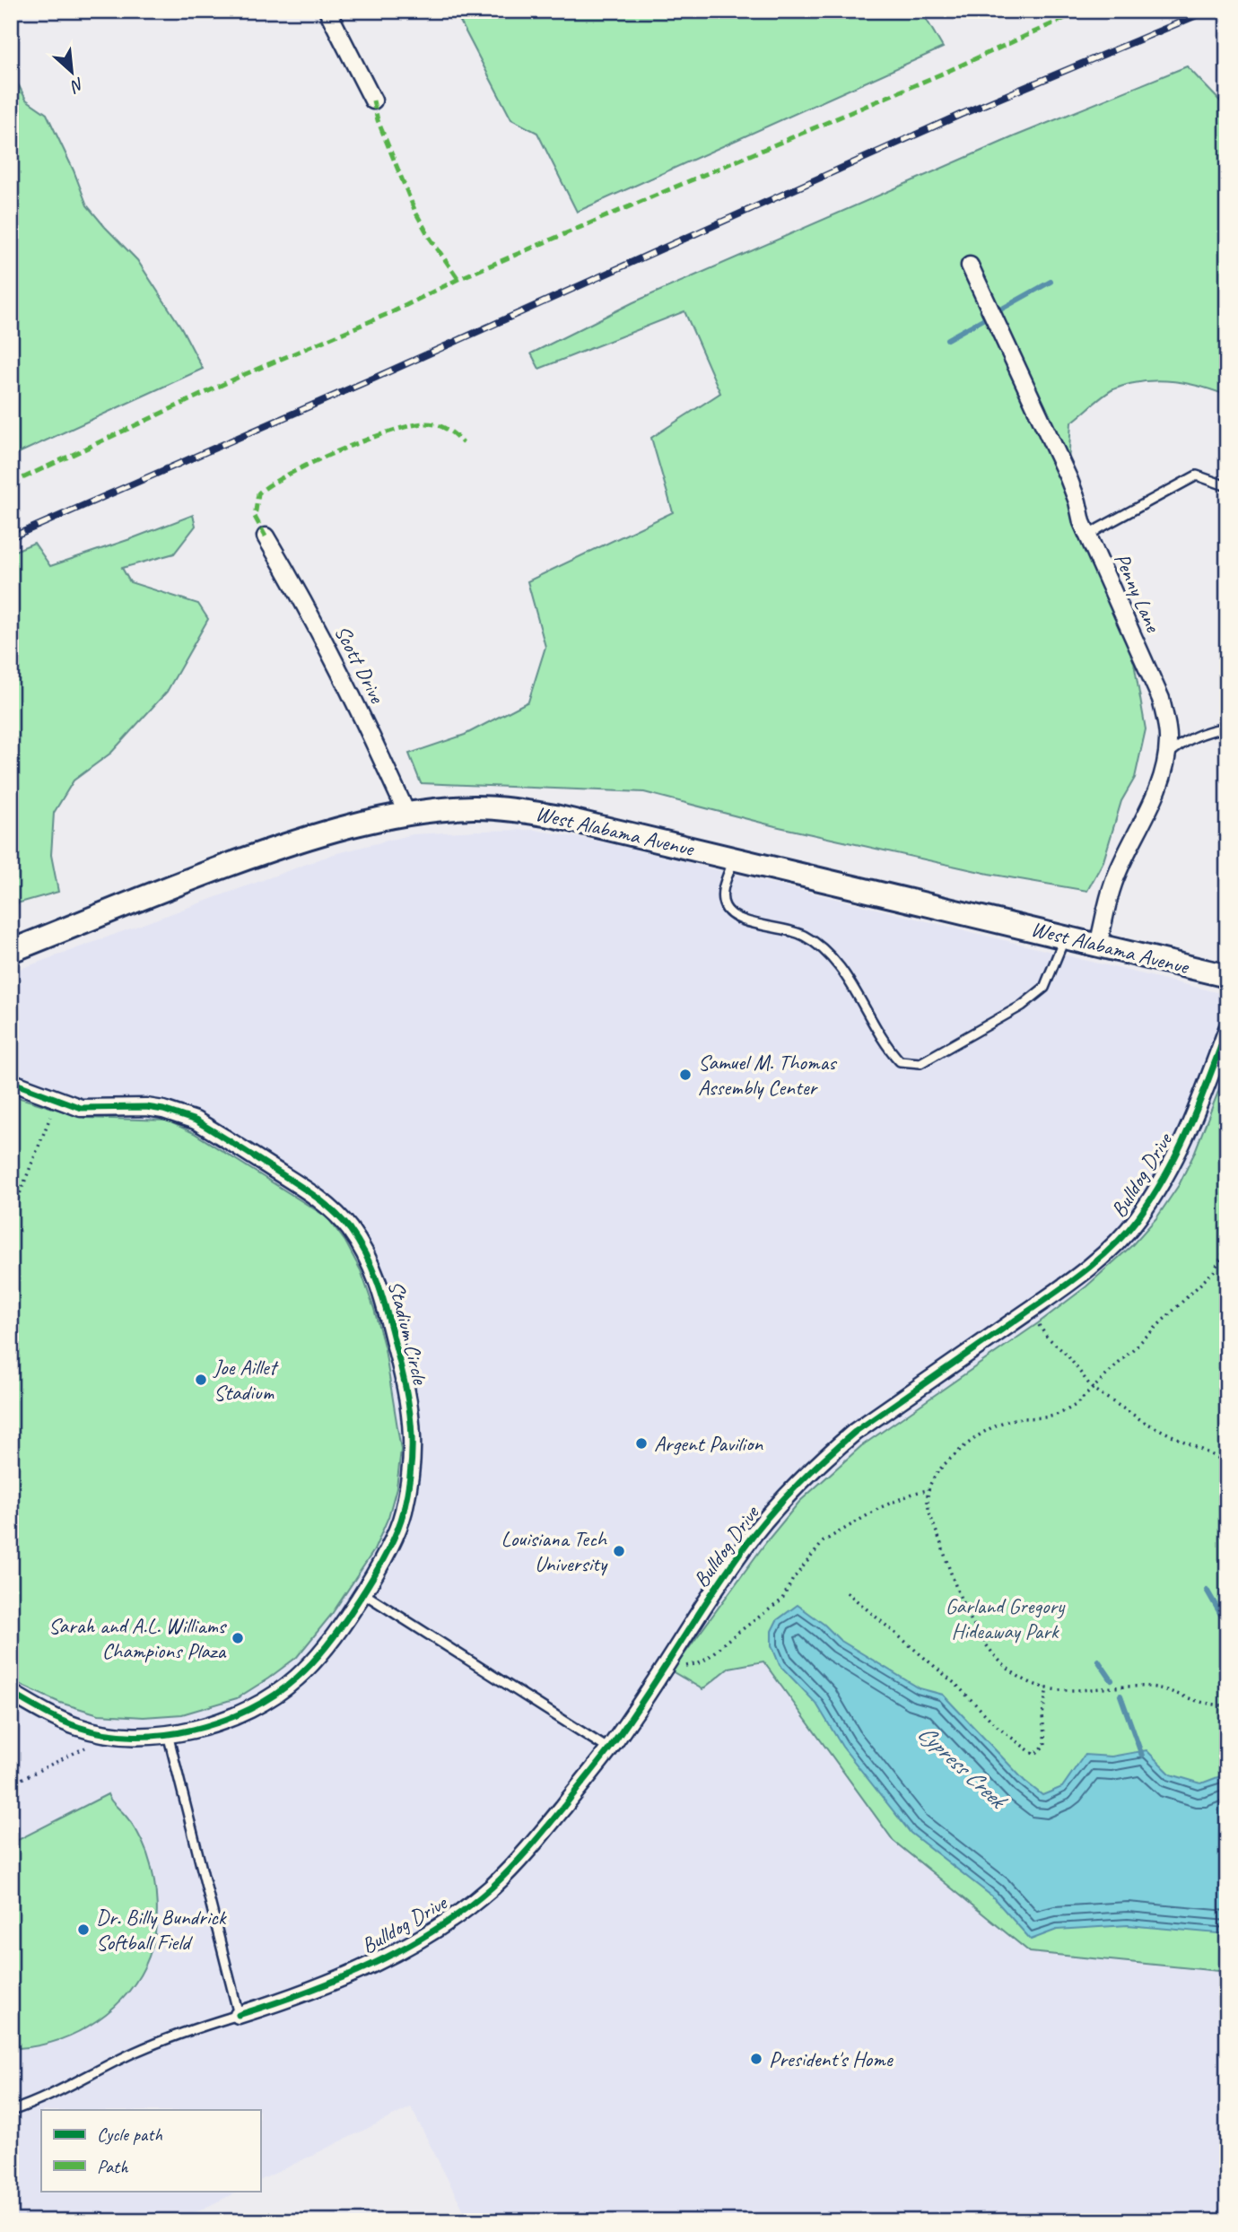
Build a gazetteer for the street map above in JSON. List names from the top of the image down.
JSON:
{
  "streets": {
    "main road": ["West Alabama Avenue"],
    "street": [
      "Penny Lane",
      "Scott Drive",
      "Bulldog Drive",
      "Stadium Circle"
    ]
  },
  "crossings": [
    ["Penny Lane", "West Alabama Avenue"],
    ["Scott Drive", "West Alabama Avenue"]
  ],
  "water": ["Cypress Creek"],
  "parks": ["Garland Gregory Hideaway Park"],
  "places": [
    "Samuel M. Thomas Assembly Center",
    "Joe Aillet Stadium",
    "Argent Pavilion",
    "Louisiana Tech University",
    "Sarah and A.L. Williams Champions Plaza",
    "Dr. Billy Bundrick Softball Field",
    "President's Home"
  ],
  "legend": ["Cycle path", "Path"],
  "north": "bottom right"
}
